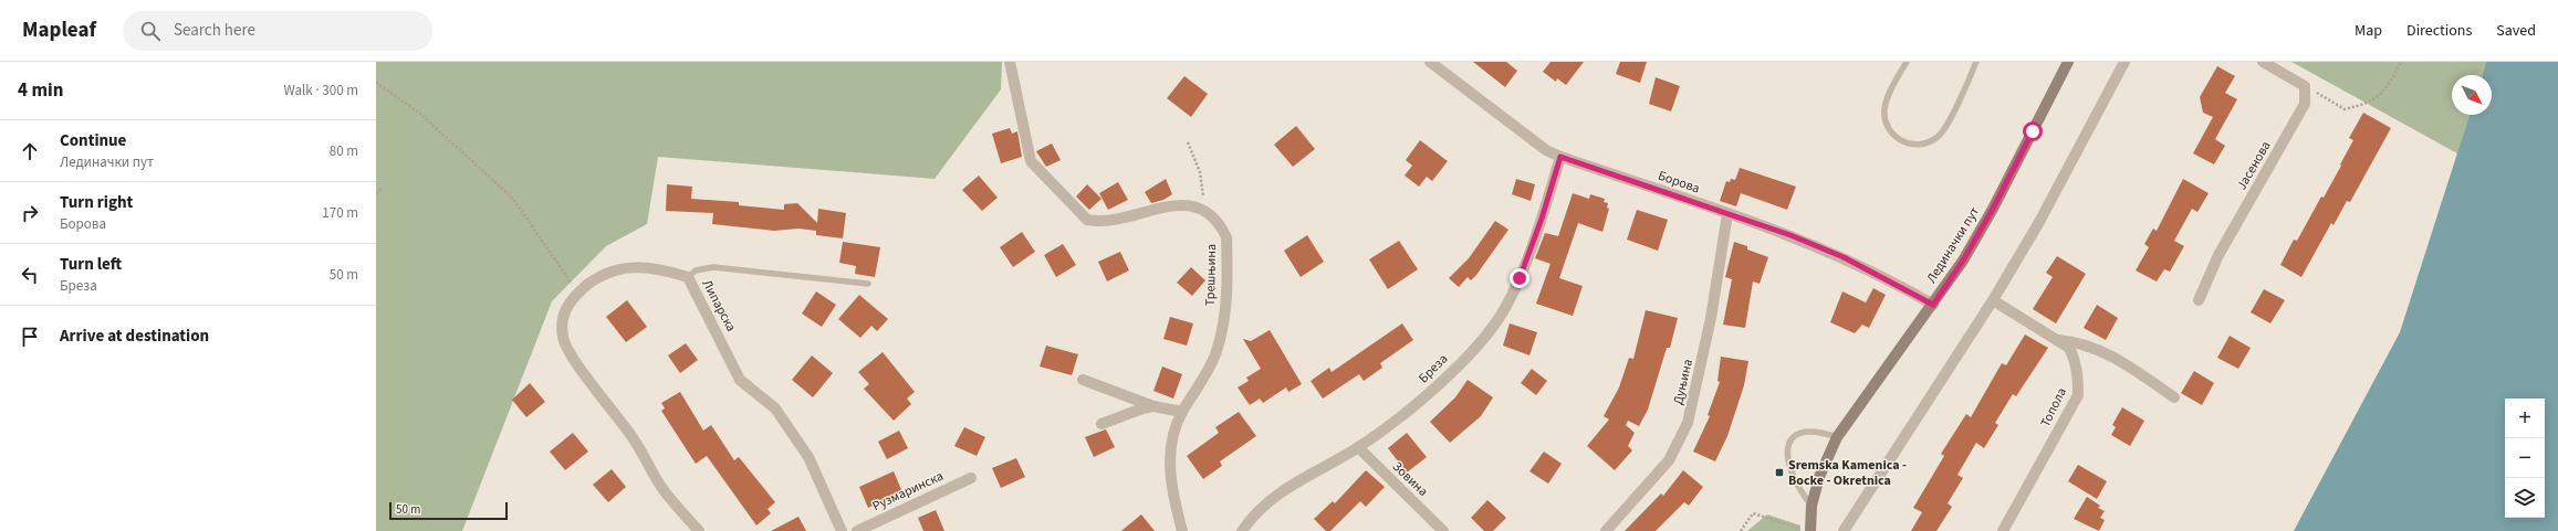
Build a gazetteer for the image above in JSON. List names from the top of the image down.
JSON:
{
  "streets": {
    "main road": ["Лединачки пут"],
    "street": [
      "Јасенова",
      "Борова",
      "Трешњина",
      "Липарска",
      "Бреза",
      "Дуњина",
      "Топола",
      "Зовина",
      "Рузмаринска"
    ]
  },
  "crossings": [
    ["Борова", "Лединачки пут"],
    ["Борова", "Бреза"],
    ["Борова", "Дуњина"],
    ["Бреза", "Зовина"]
  ],
  "places": {
    "transit": ["Sremska Kamenica - Bocke - Okretnica"]
  },
  "scale_bar": "50 m",
  "north": "bottom right",
  "page": {
    "header": "Mapleaf",
    "search": "Search here",
    "nav": ["Map", "Directions", "Saved"],
    "heading": ["4 min", "Walk · 300 m"],
    "list": [
      ["Continue", "Лединачки пут", "80 m"],
      ["Turn right", "Борова", "170 m"],
      ["Turn left", "Бреза", "50 m"],
      "Arrive at destination"
    ],
    "map_buttons": ["+", "−"],
    "scale": "50 m"
  }
}
